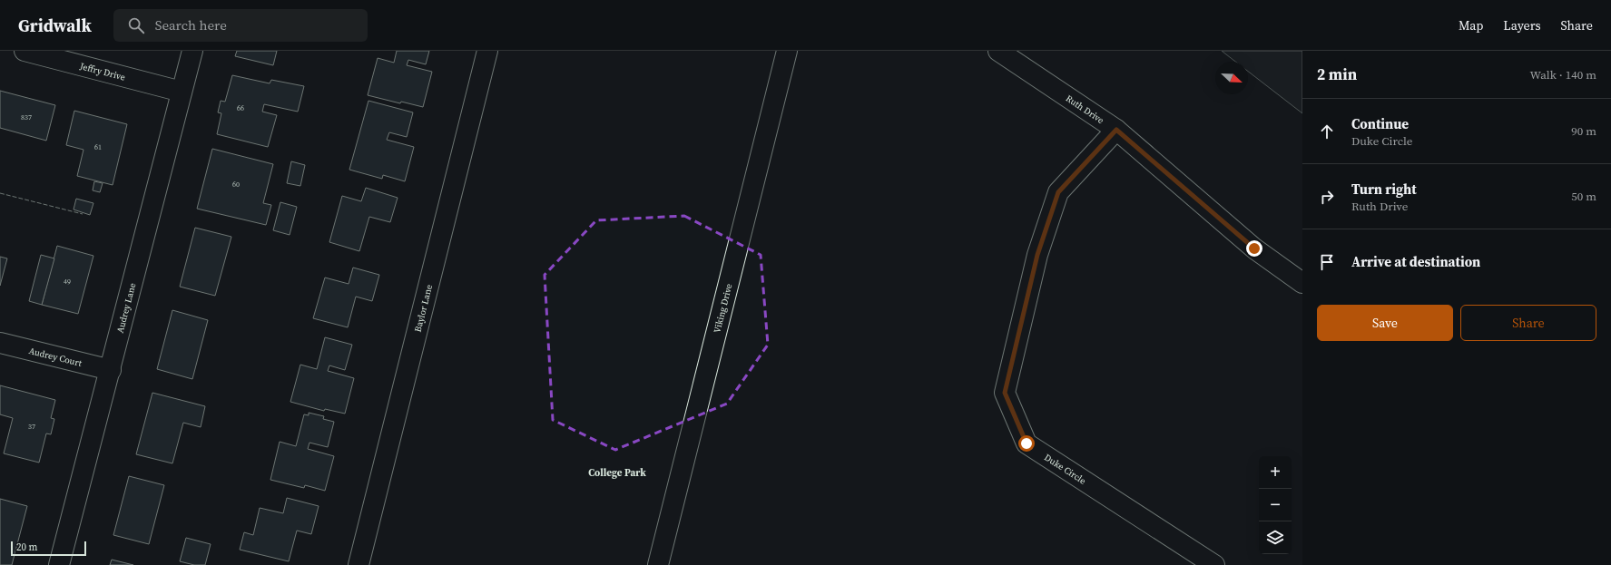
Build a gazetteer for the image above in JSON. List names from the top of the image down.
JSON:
{
  "streets": {
    "street": [
      "Jeffry Drive",
      "Ruth Drive",
      "Audrey Lane",
      "Baylor Lane",
      "Viking Drive",
      "Audrey Court",
      "Duke Circle"
    ]
  },
  "crossings": [
    ["Jeffry Drive", "Audrey Lane"],
    ["Ruth Drive", "Duke Circle"],
    ["Audrey Lane", "Audrey Court"]
  ],
  "districts": ["College Park"],
  "house_numbers": [
    "66",
    "837",
    "61",
    "60",
    "49",
    "37"
  ],
  "scale_bar": "20 m",
  "north": "bottom right",
  "page": {
    "header": "Gridwalk",
    "search": "Search here",
    "nav": ["Map", "Layers", "Share"],
    "heading": ["2 min", "Walk · 140 m"],
    "list": [
      ["Continue", "Duke Circle", "90 m"],
      ["Turn right", "Ruth Drive", "50 m"],
      "Arrive at destination"
    ],
    "buttons": ["Save", "Share"],
    "map_buttons": ["+", "−"],
    "scale": "20 m"
  }
}
